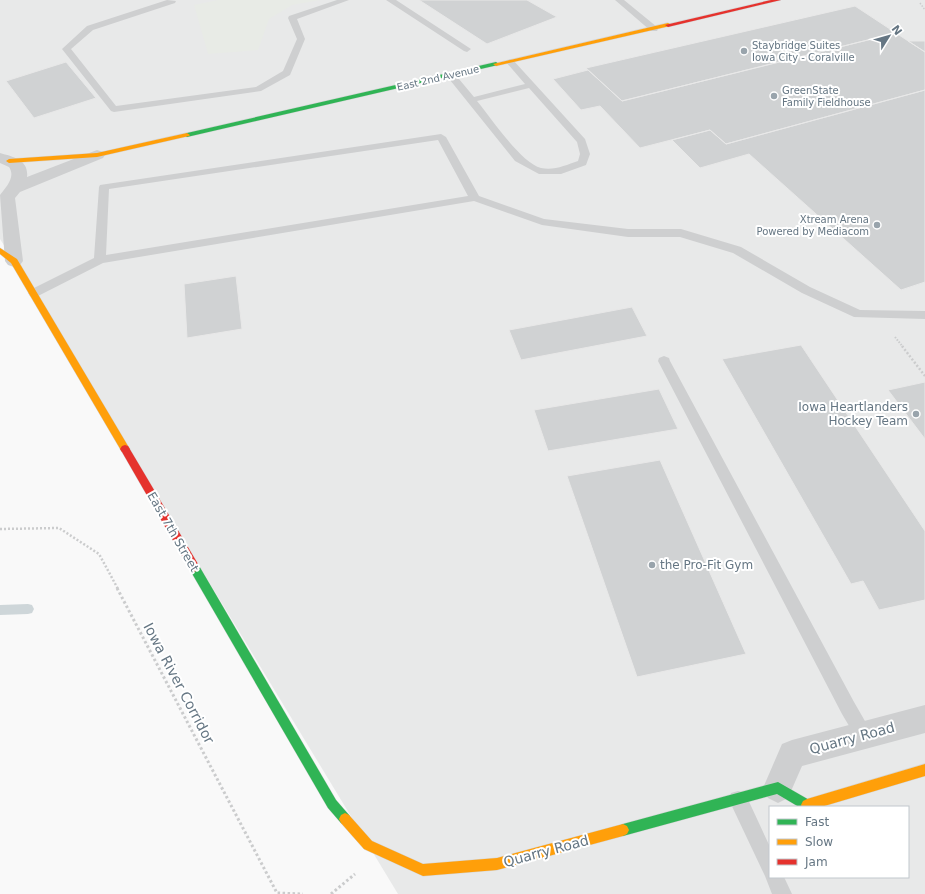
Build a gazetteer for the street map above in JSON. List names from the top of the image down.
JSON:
{
  "streets": {
    "street": ["East 2nd Avenue", "East 7th Street", "Quarry Road"],
    "path": ["Iowa River Corridor"]
  },
  "crossings": [
    ["East 2nd Avenue", "East 7th Street"],
    ["East 7th Street", "Quarry Road"]
  ],
  "places": [
    "Staybridge Suites Iowa City - Coralville",
    "GreenState Family Fieldhouse",
    "Xtream Arena Powered by Mediacom",
    "Iowa Heartlanders Hockey Team",
    "the Pro-Fit Gym"
  ],
  "legend": ["Fast", "Slow", "Jam"],
  "north": "top right"
}
